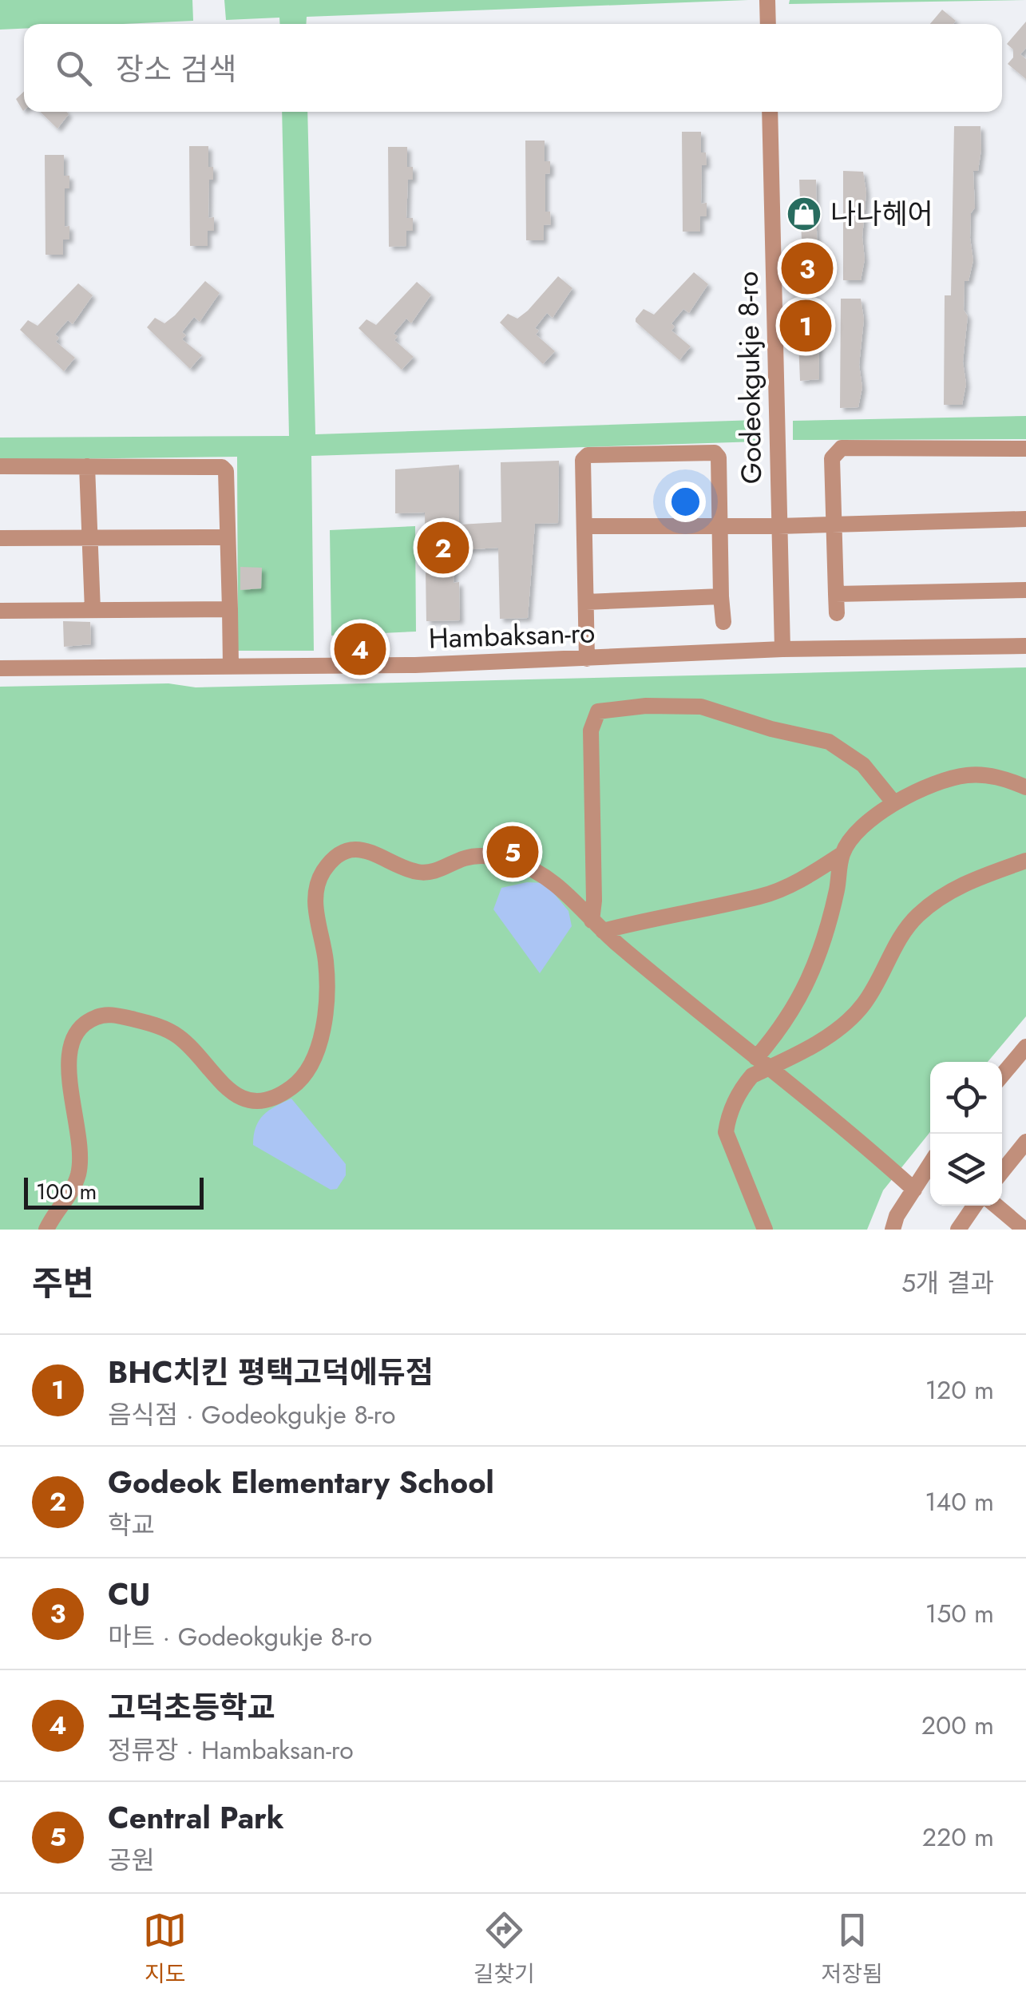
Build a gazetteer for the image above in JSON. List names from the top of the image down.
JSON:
{
  "streets": {
    "street": ["Godeokgukje 8-ro", "Hambaksan-ro"]
  },
  "crossings": [
    ["Godeokgukje 8-ro", "Hambaksan-ro"]
  ],
  "places": {
    "shop": ["나나헤어"]
  },
  "scale_bar": "100 m",
  "page": {
    "search": "장소 검색",
    "pins": [
      "3",
      "1",
      "2",
      "4",
      "5"
    ],
    "scale": "100 m",
    "heading": ["주변", "5개 결과"],
    "list": [
      {
        "mark": "1",
        "name": "BHC치킨 평택고덕에듀점",
        "note": "음식점 · Godeokgukje 8-ro",
        "value": "120 m"
      },
      {
        "mark": "2",
        "name": "Godeok Elementary School",
        "note": "학교",
        "value": "140 m"
      },
      {
        "mark": "3",
        "name": "CU",
        "note": "마트 · Godeokgukje 8-ro",
        "value": "150 m"
      },
      {
        "mark": "4",
        "name": "고덕초등학교",
        "note": "정류장 · Hambaksan-ro",
        "value": "200 m"
      },
      {
        "mark": "5",
        "name": "Central Park",
        "note": "공원",
        "value": "220 m"
      }
    ],
    "nav": ["지도", "길찾기", "저장됨"]
  }
}
